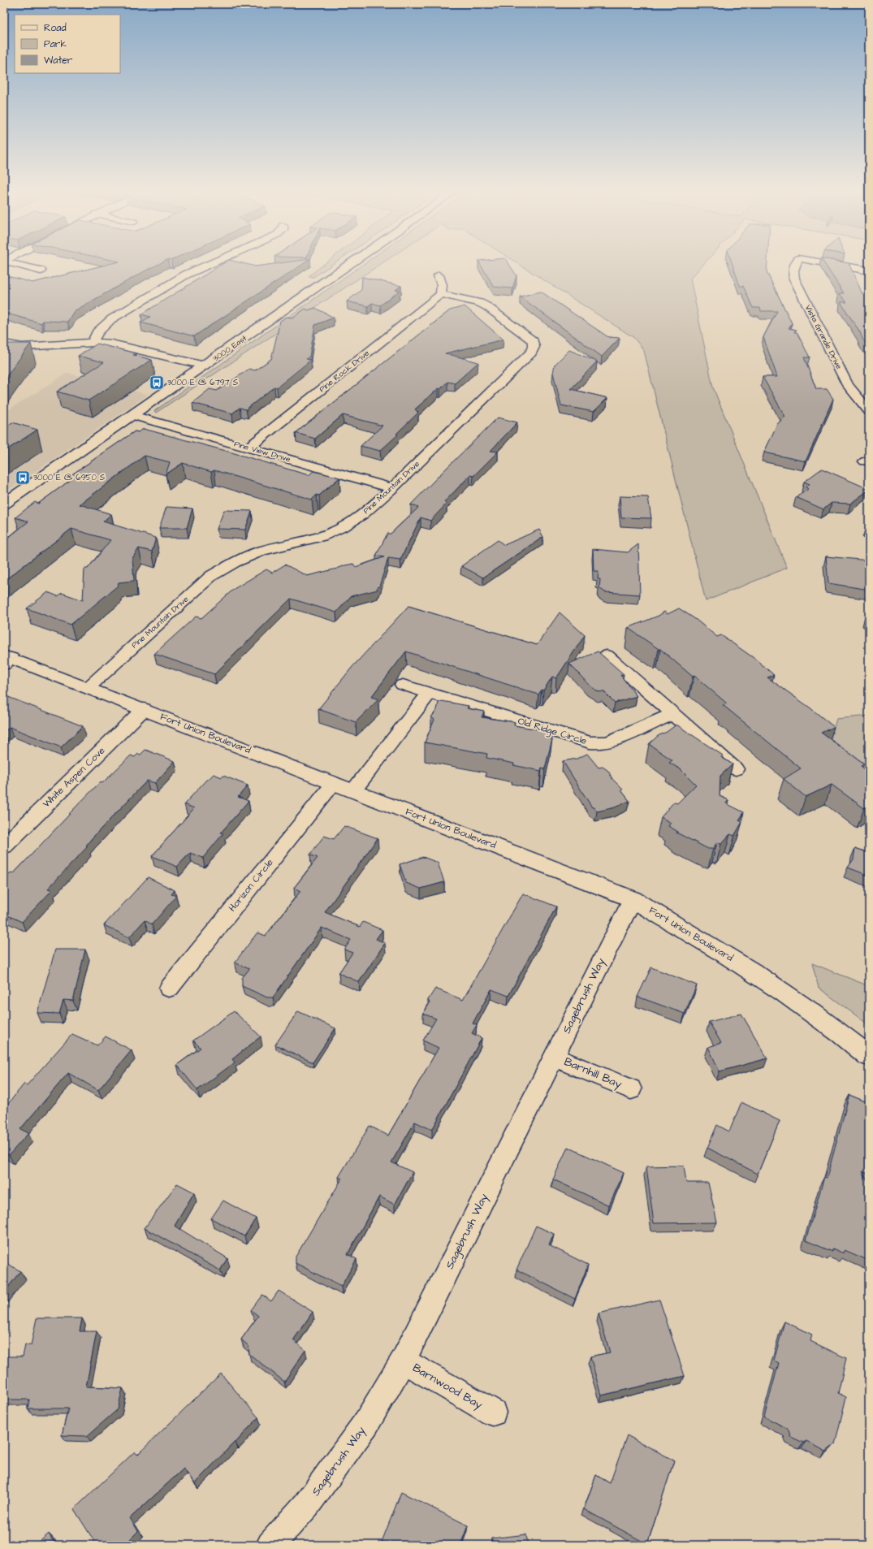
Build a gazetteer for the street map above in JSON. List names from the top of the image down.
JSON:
{
  "streets": {
    "main road": ["3000 East", "Fort Union Boulevard"],
    "street": [
      "Vista Grande Drive",
      "Pine Rock Drive",
      "Pine View Drive",
      "Pine Mountain Drive",
      "Old Ridge Circle",
      "White Aspen Cove",
      "Horizon Circle",
      "Sagebrush Way",
      "Barnhill Bay",
      "Barnwood Bay"
    ]
  },
  "crossings": [
    ["3000 East", "Pine View Drive"],
    ["Pine Rock Drive", "Pine View Drive"],
    ["Pine Rock Drive", "Pine Mountain Drive"],
    ["Pine View Drive", "Pine Mountain Drive"],
    ["Pine Mountain Drive", "Fort Union Boulevard"],
    ["Fort Union Boulevard", "White Aspen Cove"],
    ["Fort Union Boulevard", "Horizon Circle"],
    ["Fort Union Boulevard", "Sagebrush Way"],
    ["Sagebrush Way", "Barnhill Bay"],
    ["Sagebrush Way", "Barnwood Bay"]
  ],
  "places": {
    "bus stop": ["3000 E @ 6797 S", "3000 E @ 6950 S"]
  },
  "legend": ["Road", "Park", "Water"]
}
